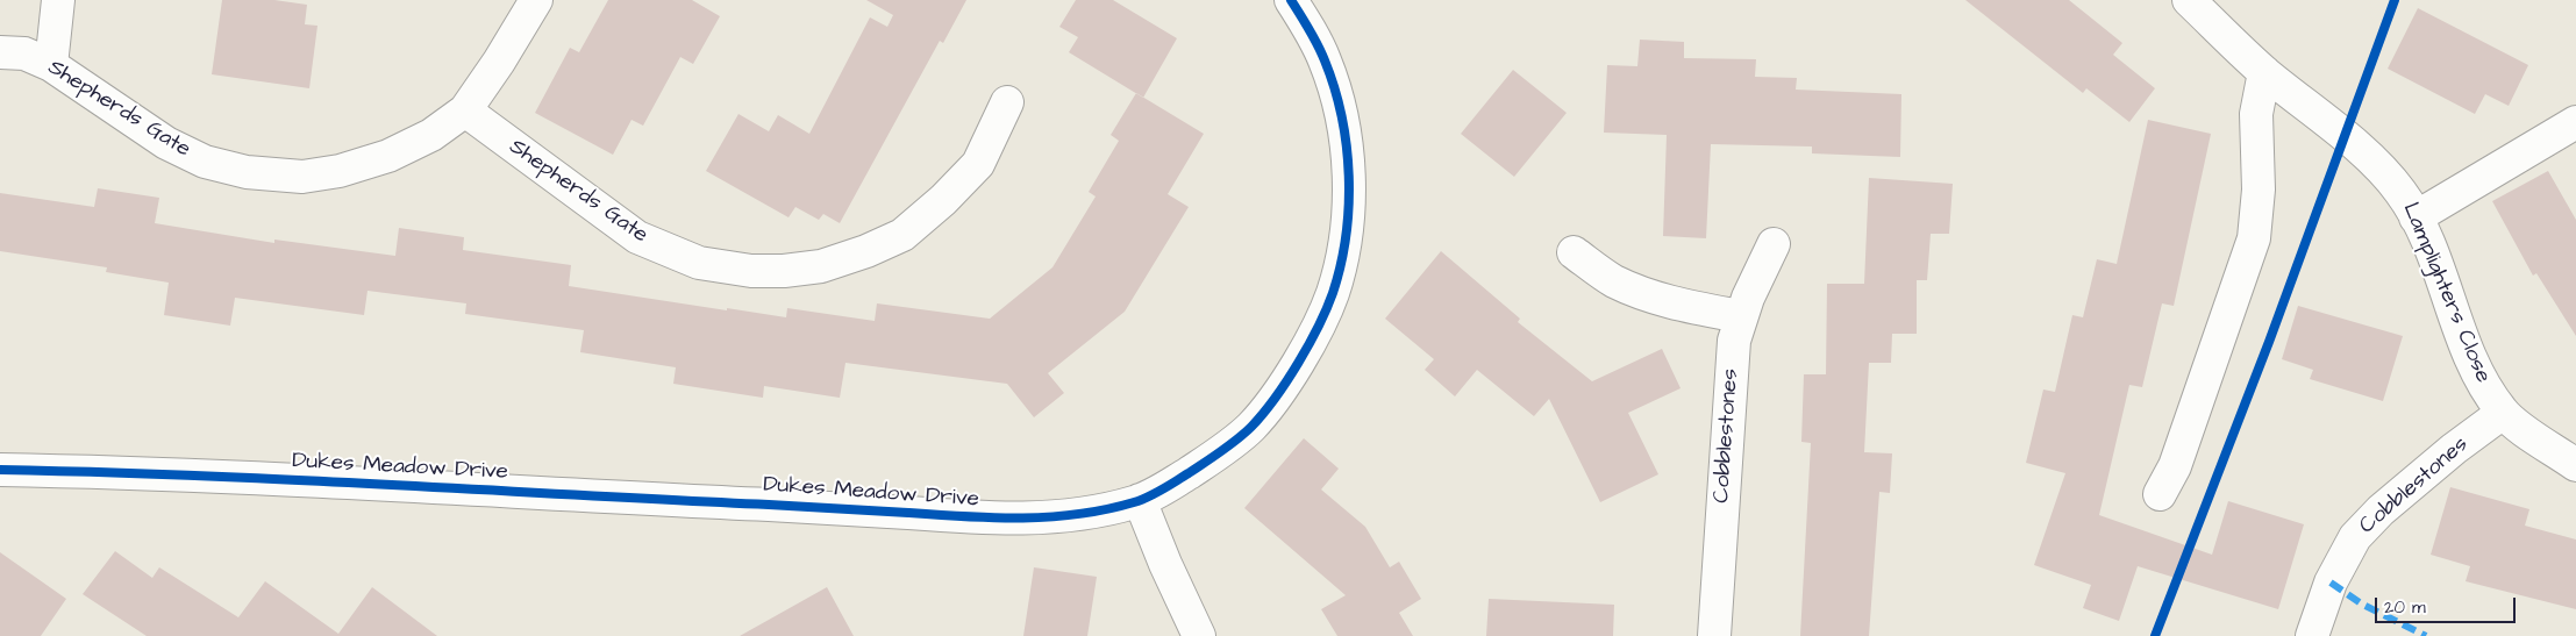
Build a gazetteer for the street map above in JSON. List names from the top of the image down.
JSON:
{
  "streets": {
    "street": [
      "Shepherds Gate",
      "Lamplighters Close",
      "Cobblestones",
      "Dukes Meadow Drive"
    ]
  },
  "crossings": [
    ["Lamplighters Close", "Cobblestones"]
  ],
  "scale_bar": "20 m"
}
